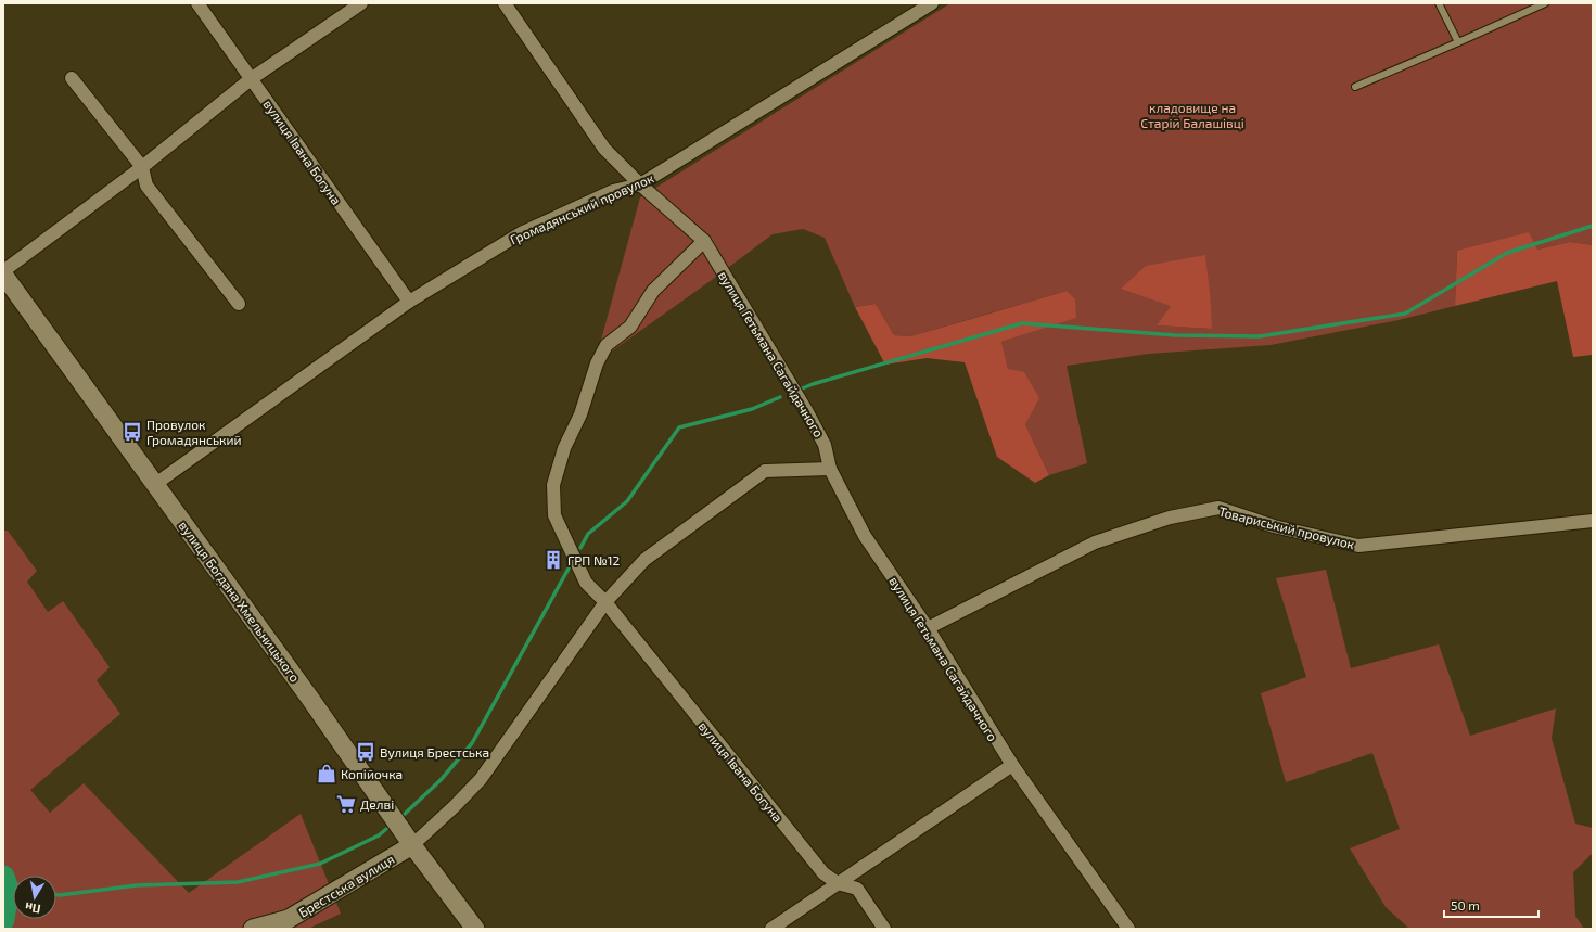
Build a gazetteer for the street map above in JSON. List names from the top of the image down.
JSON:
{
  "streets": {
    "street": [
      "вулиця Івана Богуна",
      "Громадянський провулок",
      "вулиця Гетьмана Сагайдачного",
      "Товариський провулок",
      "вулиця Богдана Хмельницького",
      "Брестська вулиця"
    ]
  },
  "crossings": [
    ["вулиця Івана Богуна", "Громадянський провулок"],
    ["Громадянський провулок", "вулиця Гетьмана Сагайдачного"],
    ["Громадянський провулок", "вулиця Богдана Хмельницького"],
    ["вулиця Гетьмана Сагайдачного", "Товариський провулок"],
    ["вулиця Богдана Хмельницького", "Брестська вулиця"]
  ],
  "parks": ["кладовище на Старій Балашівці"],
  "places": {
    "bus stop": ["Провулок Громадянський", "Вулиця Брестська"],
    "building": ["ГРП №12"],
    "shop": ["Копійочка"],
    "supermarket": ["Делві"]
  },
  "scale_bar": "50 m",
  "north": "bottom"
}
